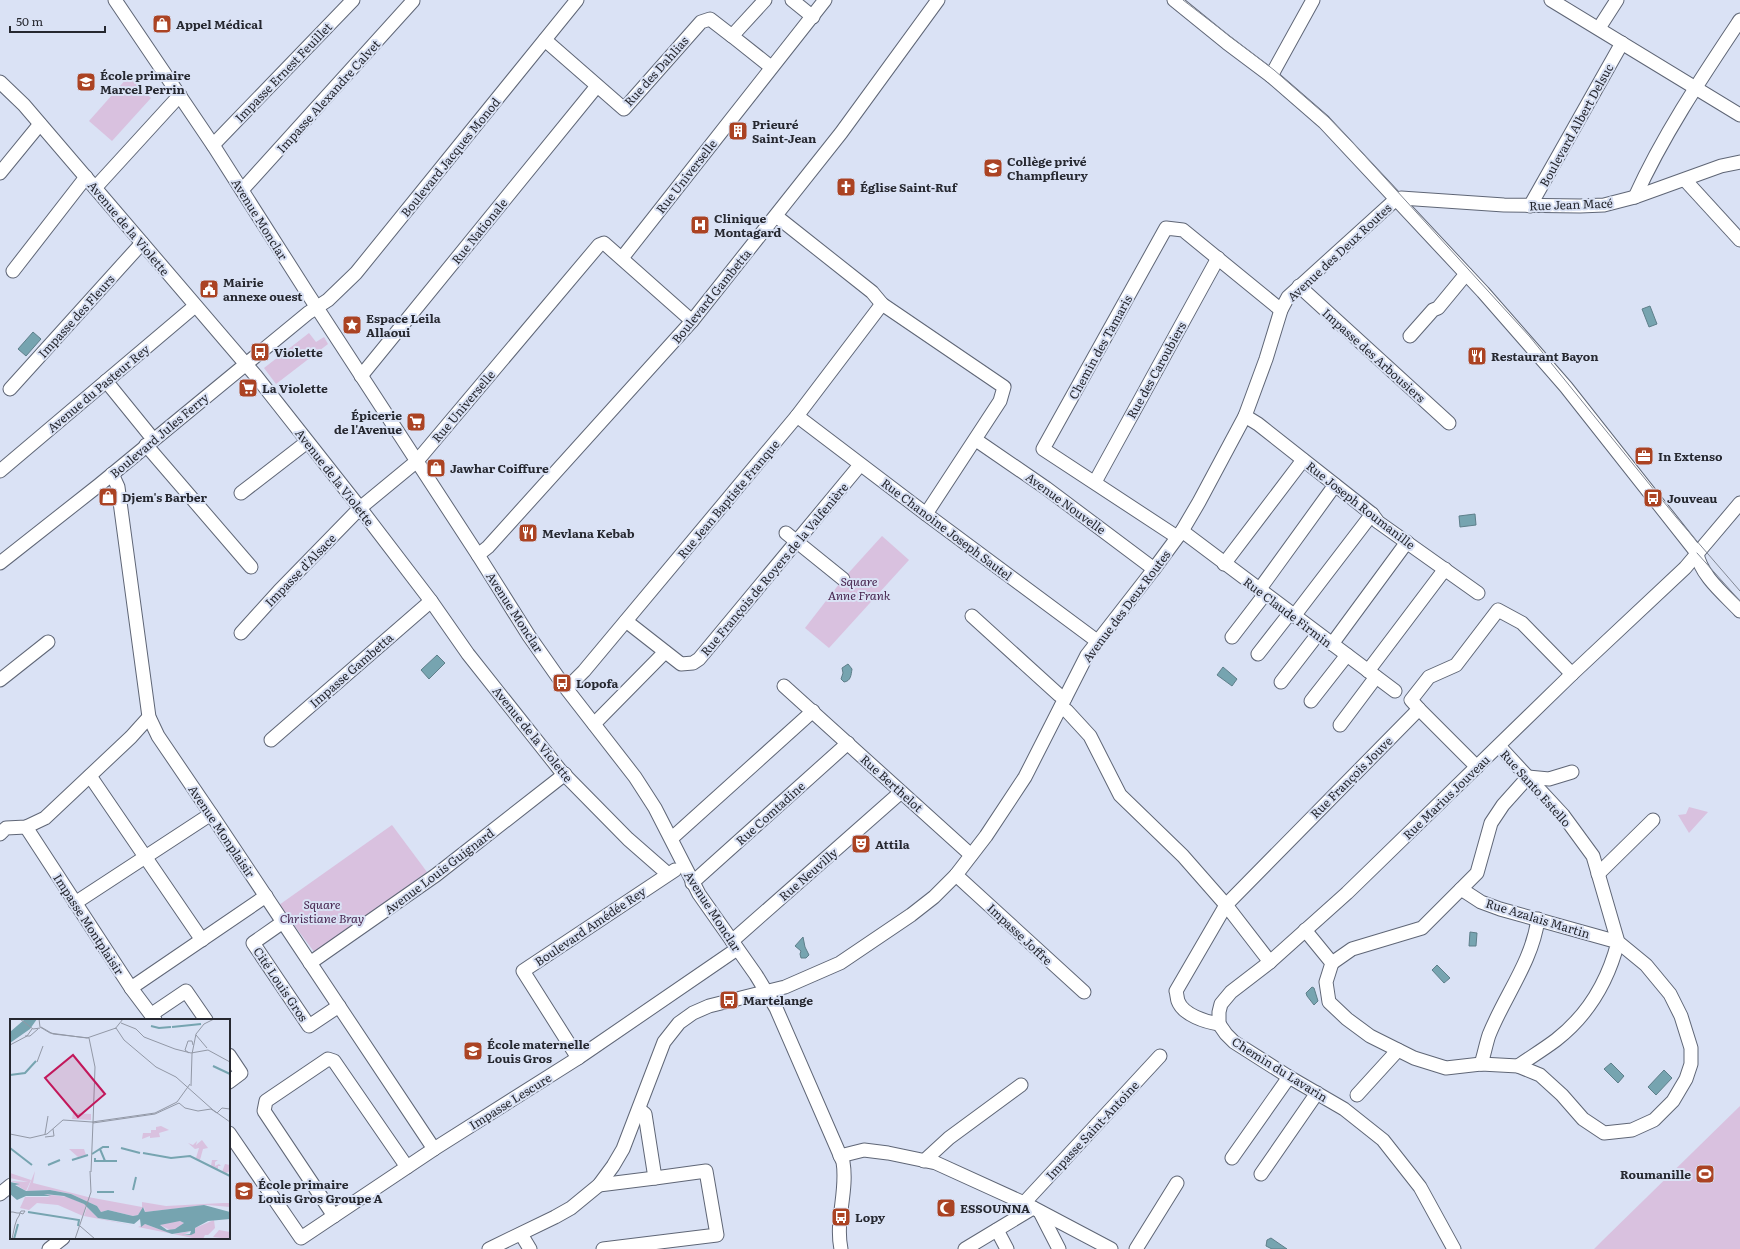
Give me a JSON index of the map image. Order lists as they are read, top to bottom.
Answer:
{
  "streets": {
    "street": [
      "Rue des Dahlias",
      "Impasse Ernest Feuillet",
      "Impasse Alexandre Calvet",
      "Boulevard Albert Delsuc",
      "Boulevard Jacques Monod",
      "Rue Universelle",
      "Rue Jean Macé",
      "Avenue Monclar",
      "Avenue de la Violette",
      "Rue Nationale",
      "Avenue des Deux Routes",
      "Boulevard Gambetta",
      "Impasse des Fleurs",
      "Chemin des Tamaris",
      "Impasse des Arbousiers",
      "Rue des Caroubiers",
      "Avenue du Pasteur Rey",
      "Boulevard Jules Ferry",
      "Rue Jean Baptiste Franque",
      "Avenue Nouvelle",
      "Rue Joseph Roumanille",
      "Rue Chanoine Joseph Sautel",
      "Rue François de Royers de la Valfenière",
      "Impasse d'Alsace",
      "Rue Claude Firmin",
      "Impasse Gambetta",
      "Rue François Jouve",
      "Rue Berthelot",
      "Rue Santo Estello",
      "Rue Marius Jouveau",
      "Rue Comtadine",
      "Avenue Monplaisir",
      "Avenue Louis Guignard",
      "Rue Neuvilly",
      "Rue Azalais Martin",
      "Impasse Montplaisir",
      "Boulevard Amédée Rey",
      "Impasse Joffre",
      "Cité Louis Gros",
      "Chemin du Lavarin",
      "Impasse Lescure",
      "Impasse Saint-Antoine"
    ]
  },
  "crossings": [
    ["Rue des Dahlias", "Boulevard Jacques Monod"],
    ["Rue des Dahlias", "Rue Universelle"],
    ["Rue des Dahlias", "Rue Nationale"],
    ["Impasse Ernest Feuillet", "Avenue Monclar"],
    ["Impasse Alexandre Calvet", "Avenue Monclar"],
    ["Boulevard Albert Delsuc", "Rue Jean Macé"],
    ["Boulevard Jacques Monod", "Avenue Monclar"],
    ["Boulevard Jacques Monod", "Boulevard Jules Ferry"],
    ["Rue Universelle", "Avenue Monclar"],
    ["Rue Universelle", "Boulevard Gambetta"],
    ["Rue Universelle", "Impasse d'Alsace"],
    ["Rue Jean Macé", "Avenue des Deux Routes"],
    ["Avenue Monclar", "Rue Nationale"],
    ["Avenue Monclar", "Avenue des Deux Routes"],
    ["Avenue Monclar", "Boulevard Gambetta"],
    ["Avenue Monclar", "Boulevard Jules Ferry"],
    ["Avenue Monclar", "Rue Jean Baptiste Franque"],
    ["Avenue Monclar", "Impasse d'Alsace"],
    ["Avenue Monclar", "Rue Comtadine"],
    ["Avenue Monclar", "Rue Neuvilly"],
    ["Avenue Monclar", "Boulevard Amédée Rey"],
    ["Avenue Monclar", "Impasse Lescure"],
    ["Avenue de la Violette", "Impasse des Fleurs"],
    ["Avenue de la Violette", "Avenue du Pasteur Rey"],
    ["Avenue de la Violette", "Boulevard Jules Ferry"],
    ["Avenue de la Violette", "Impasse d'Alsace"],
    ["Avenue de la Violette", "Impasse Gambetta"],
    ["Avenue de la Violette", "Avenue Louis Guignard"],
    ["Avenue de la Violette", "Boulevard Amédée Rey"],
    ["Avenue des Deux Routes", "Chemin des Tamaris"],
    ["Avenue des Deux Routes", "Impasse des Arbousiers"],
    ["Avenue des Deux Routes", "Avenue Nouvelle"],
    ["Avenue des Deux Routes", "Rue Joseph Roumanille"],
    ["Avenue des Deux Routes", "Rue Chanoine Joseph Sautel"],
    ["Avenue des Deux Routes", "Rue Claude Firmin"],
    ["Avenue des Deux Routes", "Rue Berthelot"],
    ["Avenue des Deux Routes", "Impasse Joffre"],
    ["Chemin des Tamaris", "Rue des Caroubiers"],
    ["Chemin des Tamaris", "Rue Claude Firmin"],
    ["Boulevard Jules Ferry", "Avenue Monplaisir"],
    ["Rue Jean Baptiste Franque", "Rue Chanoine Joseph Sautel"],
    ["Rue Jean Baptiste Franque", "Rue François de Royers de la Valfenière"],
    ["Rue Chanoine Joseph Sautel", "Rue François de Royers de la Valfenière"],
    ["Rue Berthelot", "Rue Comtadine"],
    ["Rue Berthelot", "Rue Neuvilly"],
    ["Rue Santo Estello", "Rue Marius Jouveau"],
    ["Rue Santo Estello", "Rue Azalais Martin"],
    ["Rue Marius Jouveau", "Chemin du Lavarin"],
    ["Avenue Monplaisir", "Avenue Louis Guignard"],
    ["Avenue Monplaisir", "Cité Louis Gros"],
    ["Avenue Monplaisir", "Impasse Lescure"],
    ["Rue Neuvilly", "Impasse Lescure"],
    ["Boulevard Amédée Rey", "Impasse Lescure"]
  ],
  "parks": ["Square Anne Frank", "Square Christiane Bray"],
  "places": {
    "shop": ["Appel Médical", "Jawhar Coiffure", "Djem's Barber"],
    "school or university": [
      "École primaire Marcel Perrin",
      "Collège privé Champfleury",
      "École maternelle Louis Gros",
      "École primaire Louis Gros Groupe A"
    ],
    "building": ["Prieuré Saint-Jean"],
    "church": ["Église Saint-Ruf"],
    "hospital": ["Clinique Montagard"],
    "public building": ["Mairie annexe ouest"],
    "place": ["Espace Leila Allaoui"],
    "bus stop": [
      "Violette",
      "Jouveau",
      "Lopofa",
      "Martelange",
      "Lopy"
    ],
    "restaurant": ["Restaurant Bayon", "Mevlana Kebab"],
    "supermarket": ["La Violette", "Épicerie de l'Avenue"],
    "office": ["In Extenso"],
    "theatre": ["Attila"],
    "sports": ["Roumanille"],
    "mosque": ["ESSOUNNA"]
  },
  "scale_bar": "50 m"
}
